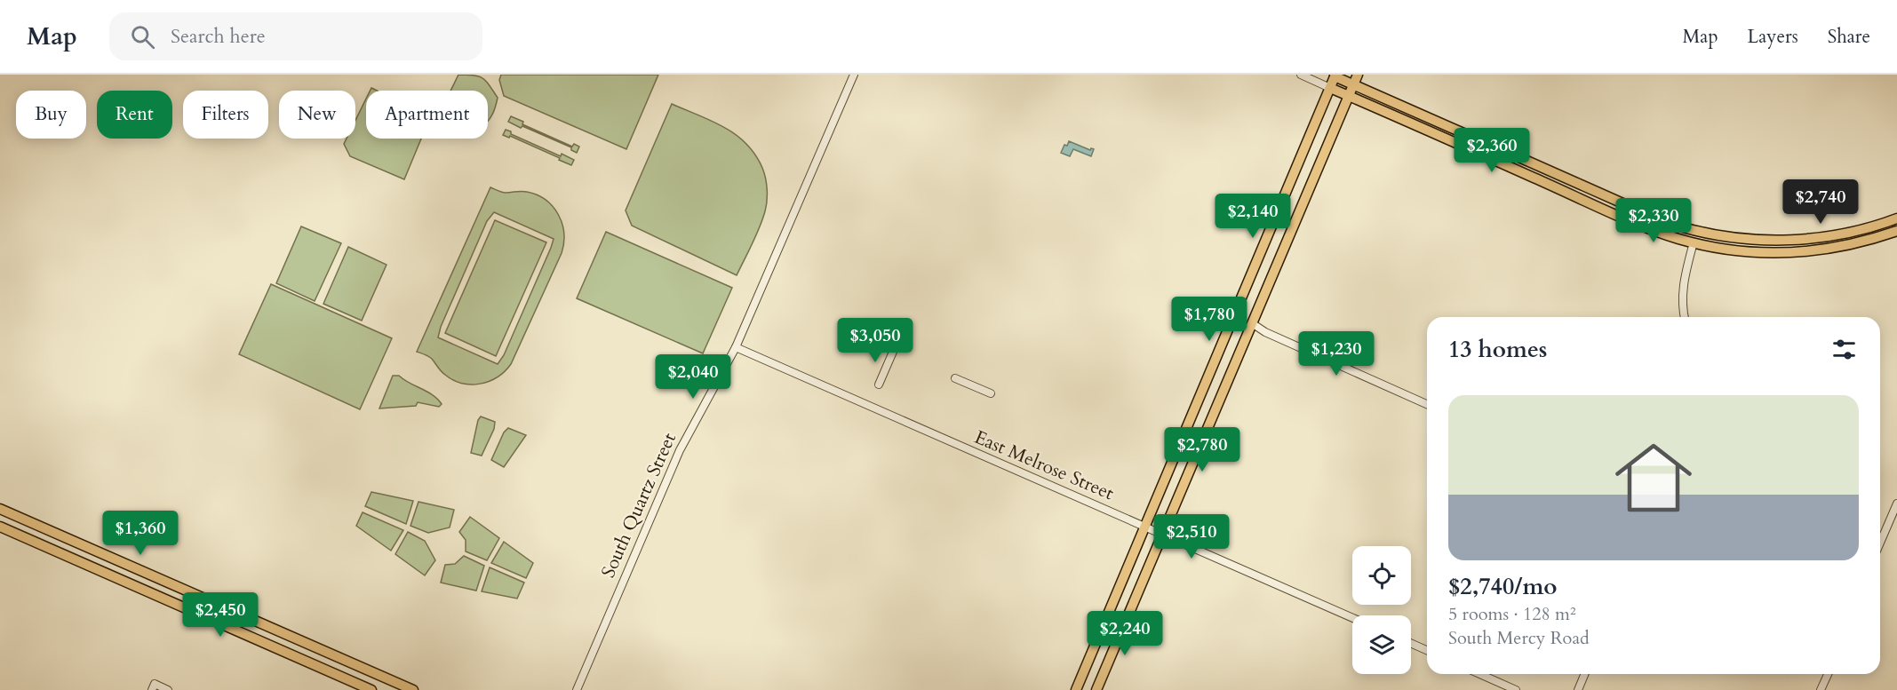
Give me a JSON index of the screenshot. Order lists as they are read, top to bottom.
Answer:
{
  "streets": {
    "street": ["East Melrose Street", "South Quartz Street"]
  },
  "crossings": [
    ["East Melrose Street", "South Quartz Street"]
  ],
  "page": {
    "header": "Map",
    "search": "Search here",
    "nav": ["Map", "Layers", "Share"],
    "chip": [
      "Buy",
      "Rent",
      "Filters",
      "New",
      "Apartment"
    ],
    "price": [
      "$2,360",
      "$2,740",
      "$2,140",
      "$2,330",
      "$1,780",
      "$3,050",
      "$1,230",
      "$2,040",
      "$2,780",
      "$1,360",
      "$2,510",
      "$2,450",
      "$2,240"
    ],
    "heading": "13 homes",
    "list": [
      {
        "name": "$2,740/mo",
        "note": "5 rooms · 128 m² · South Mercy Road"
      }
    ]
  }
}
